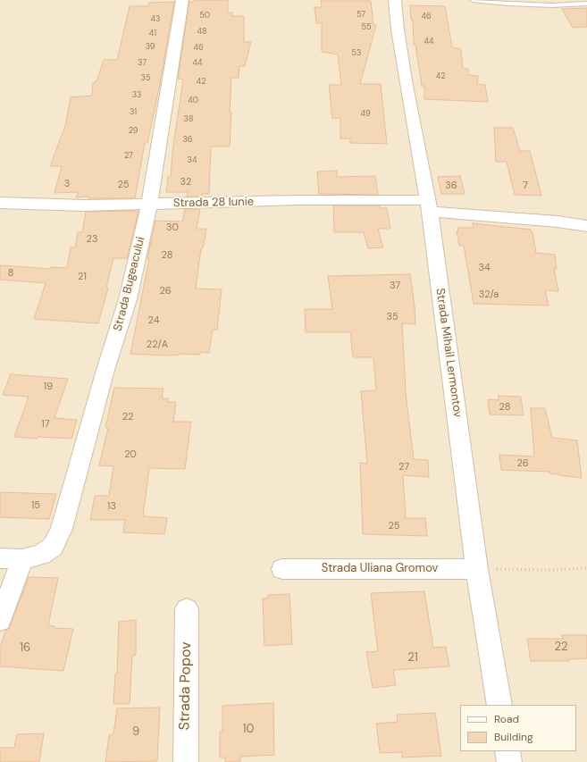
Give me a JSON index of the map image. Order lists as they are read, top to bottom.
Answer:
{
  "streets": {
    "street": [
      "Strada 28 Iunie",
      "Strada Bugeacului",
      "Strada Mihail Lermontov",
      "Strada Uliana Gromov",
      "Strada Popov"
    ]
  },
  "crossings": [
    ["Strada 28 Iunie", "Strada Bugeacului"],
    ["Strada 28 Iunie", "Strada Mihail Lermontov"],
    ["Strada Mihail Lermontov", "Strada Uliana Gromov"]
  ],
  "house_numbers": [
    "57",
    "50",
    "46",
    "43",
    "55",
    "48",
    "41",
    "44",
    "39",
    "46",
    "53",
    "37",
    "44",
    "42",
    "35",
    "42",
    "33",
    "40",
    "31",
    "49",
    "38",
    "29",
    "36",
    "27",
    "34",
    "32",
    "3",
    "25",
    "36",
    "7",
    "30",
    "23",
    "28",
    "34",
    "8",
    "21",
    "37",
    "26",
    "32/a",
    "35",
    "24",
    "22/A",
    "19",
    "28",
    "22",
    "17",
    "20",
    "26",
    "27",
    "15",
    "13",
    "25",
    "22",
    "16",
    "21",
    "10",
    "9"
  ],
  "legend": ["Road", "Building"]
}
